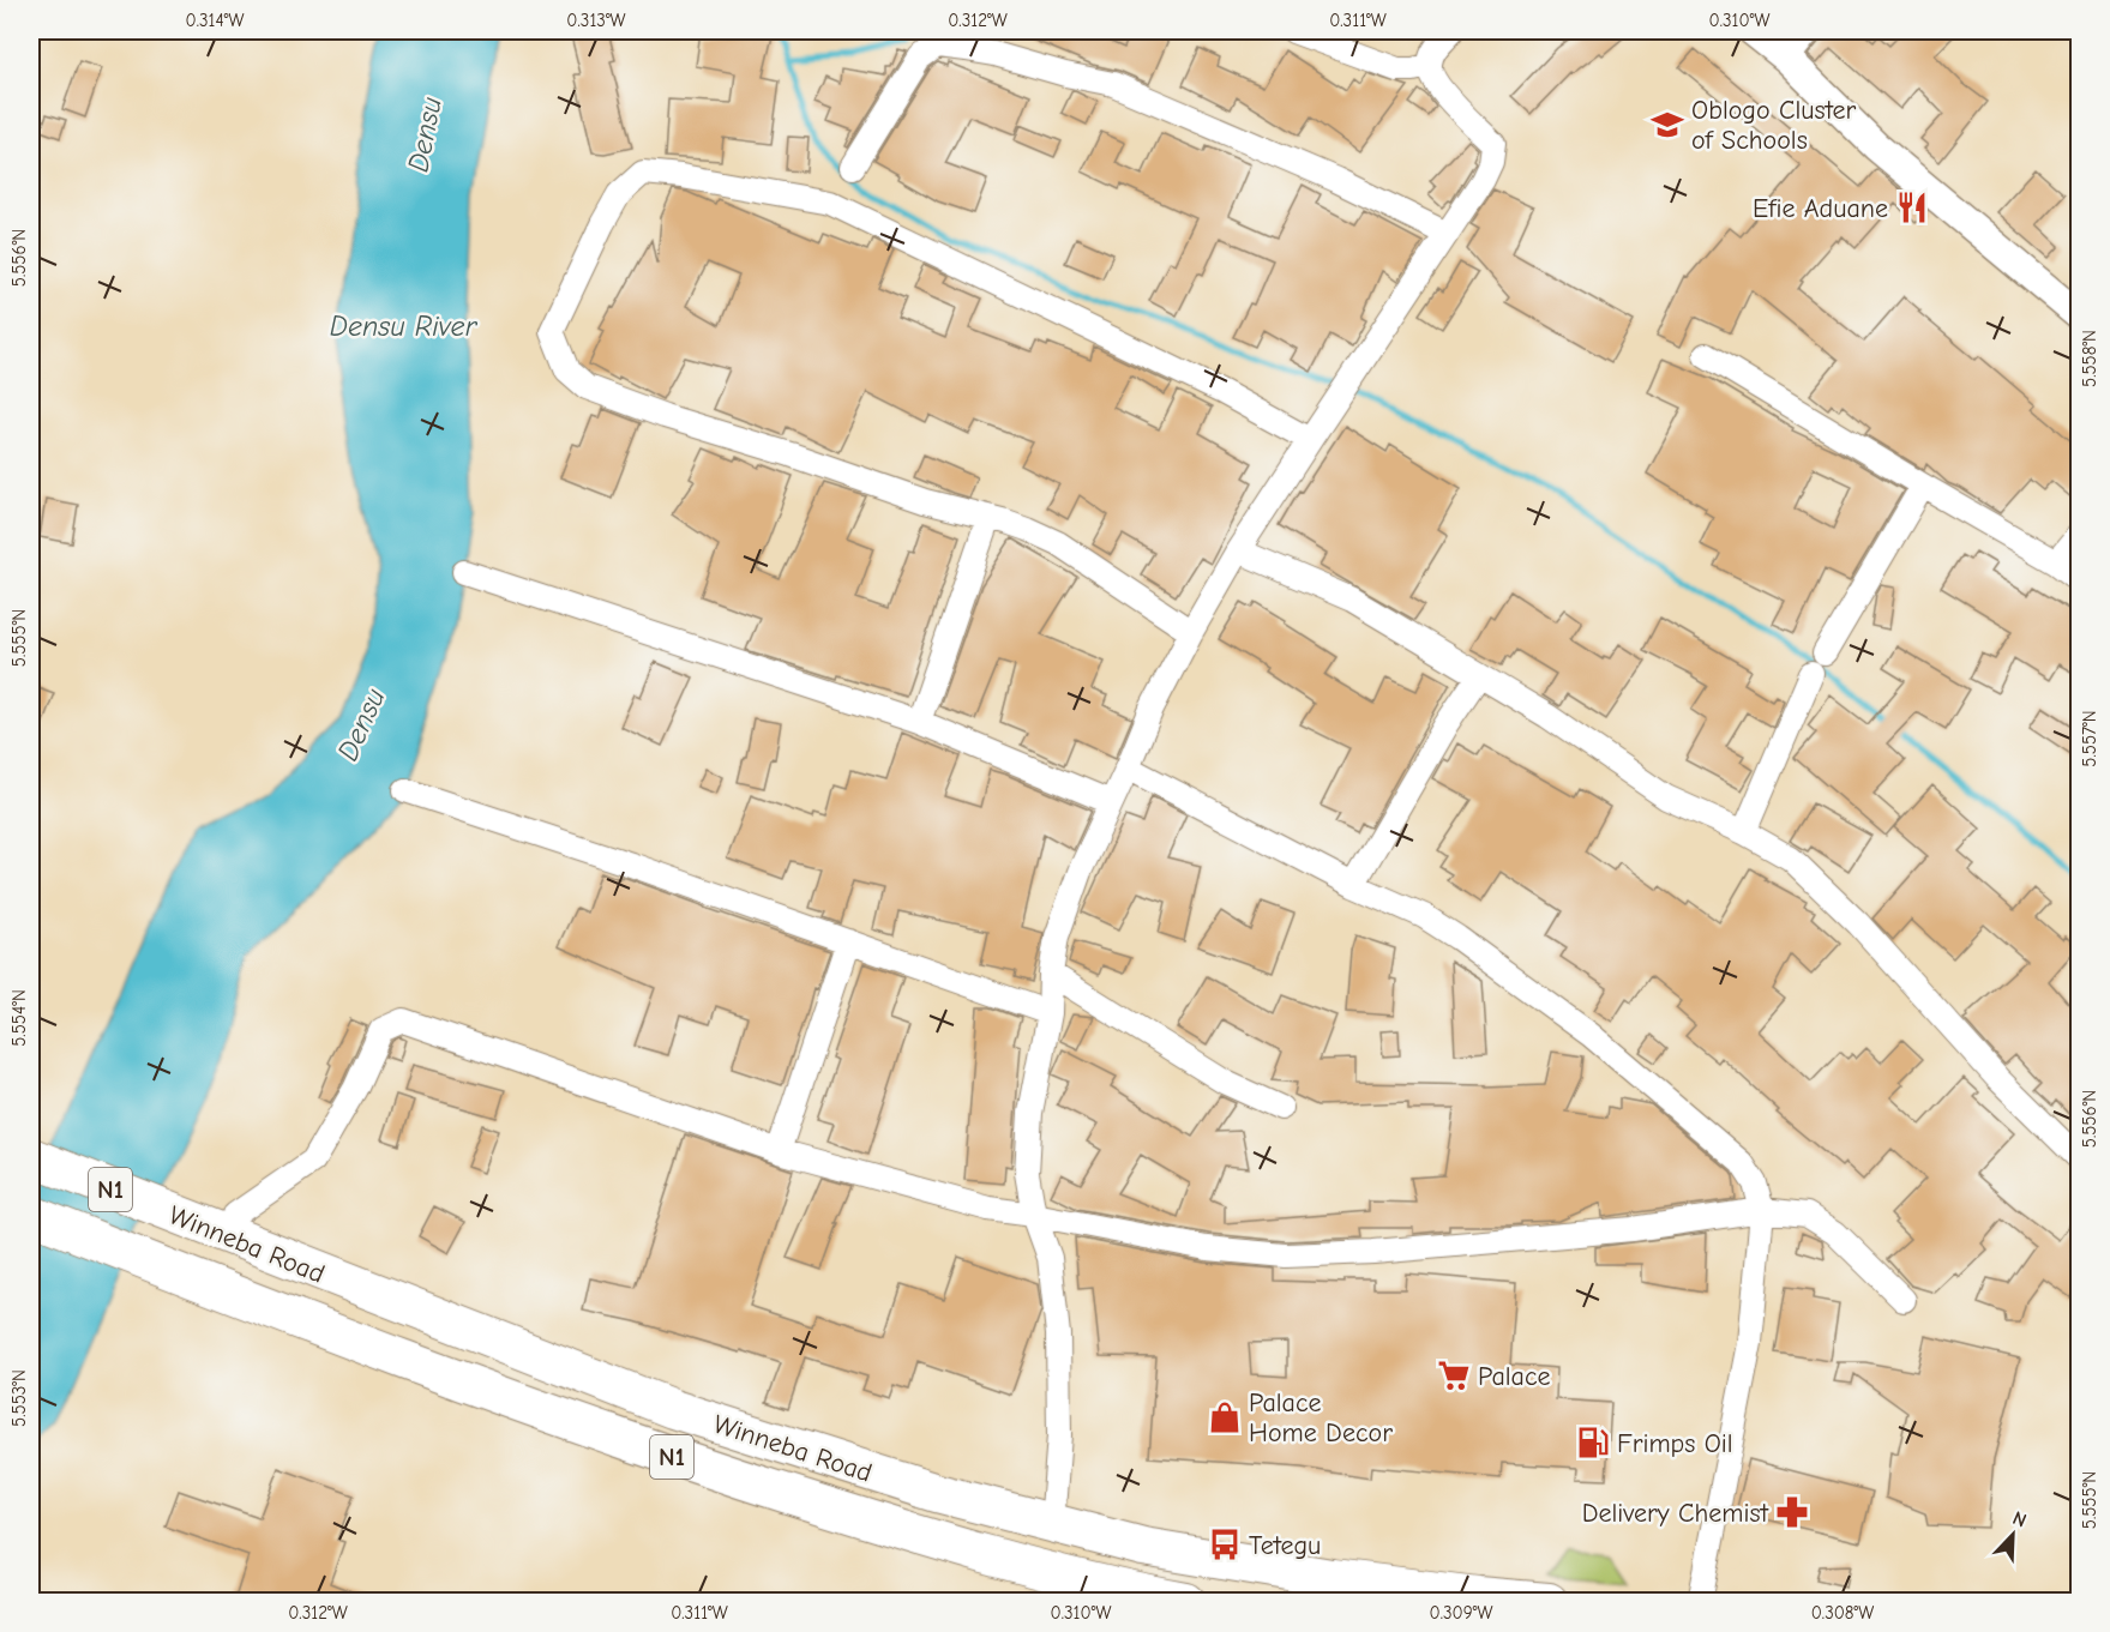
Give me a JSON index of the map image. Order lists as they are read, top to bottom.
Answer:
{
  "streets": {
    "highway": ["N1", "Winneba Road"]
  },
  "water": ["Densu", "Densu River"],
  "places": {
    "school or university": ["Oblogo Cluster of Schools"],
    "restaurant": ["Efie Aduane"],
    "supermarket": ["Palace"],
    "shop": ["Palace Home Decor"],
    "fuel station": ["Frimps Oil"],
    "pharmacy": ["Delivery Chemist"],
    "bus stop": ["Tetegu"]
  },
  "north": "top right",
  "coordinates": [
    "0.314°W",
    "0.313°W",
    "0.312°W",
    "0.311°W",
    "0.310°W",
    "5.556°N",
    "5.558°N",
    "5.555°N",
    "5.557°N",
    "5.554°N",
    "5.553°N",
    "0.309°W",
    "0.308°W"
  ]
}
